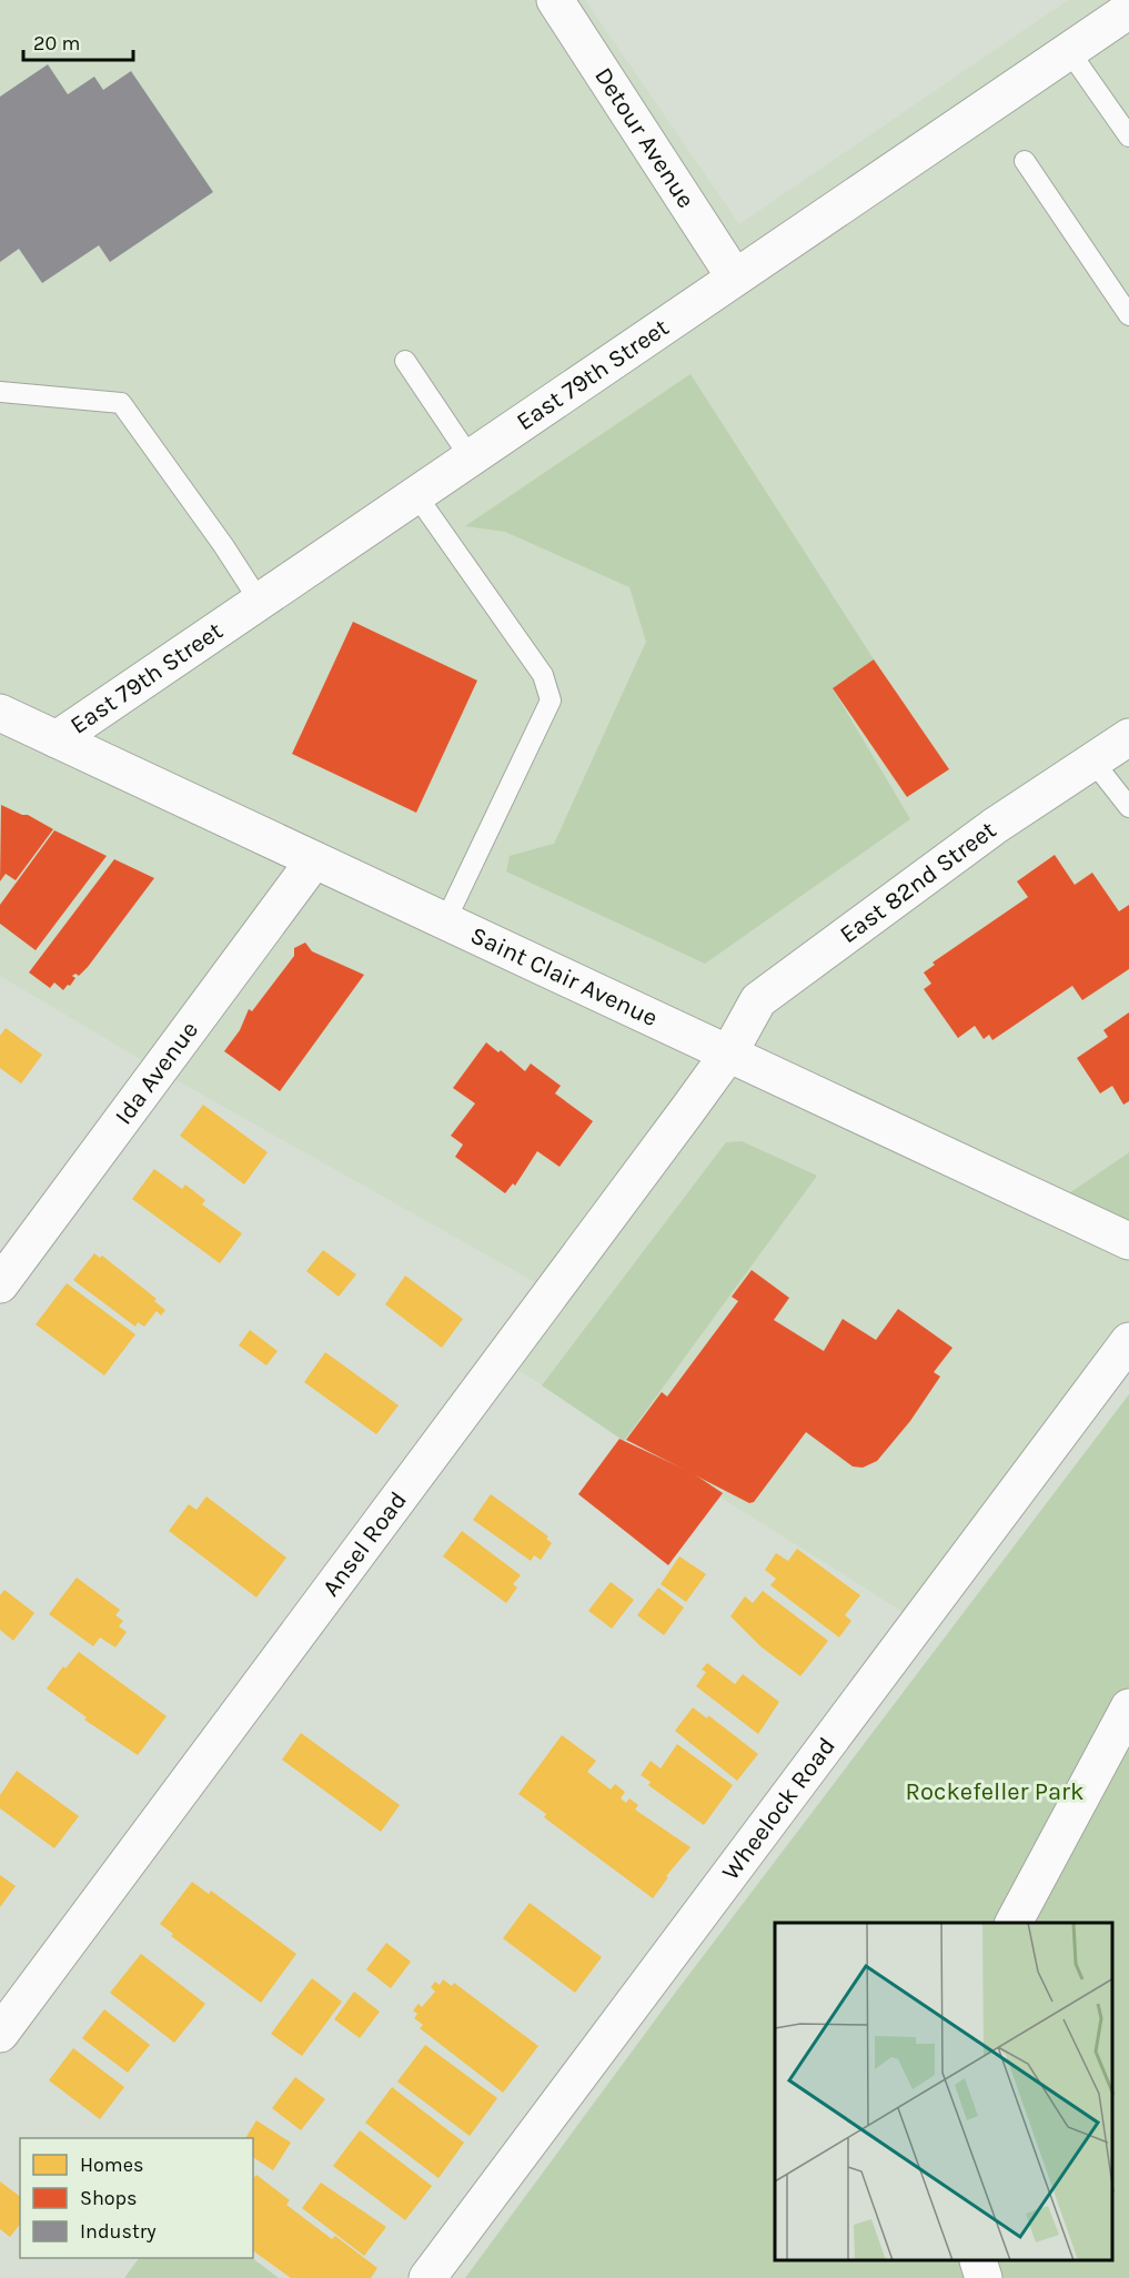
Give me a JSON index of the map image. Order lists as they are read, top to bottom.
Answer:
{
  "streets": {
    "street": [
      "Detour Avenue",
      "East 79th Street",
      "East 82nd Street",
      "Saint Clair Avenue",
      "Ida Avenue",
      "Ansel Road",
      "Wheelock Road"
    ]
  },
  "crossings": [
    ["Detour Avenue", "East 79th Street"],
    ["East 79th Street", "Saint Clair Avenue"],
    ["East 82nd Street", "Saint Clair Avenue"],
    ["East 82nd Street", "Ansel Road"],
    ["Saint Clair Avenue", "Ida Avenue"],
    ["Saint Clair Avenue", "Ansel Road"]
  ],
  "parks": ["Rockefeller Park"],
  "legend": ["Homes", "Shops", "Industry"],
  "scale_bar": "20 m"
}
